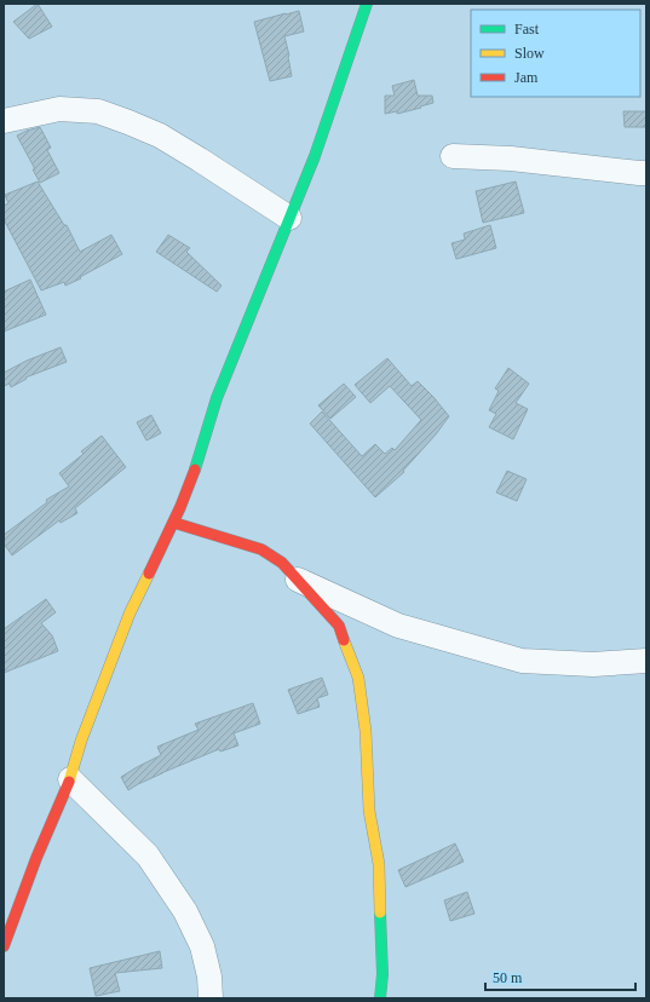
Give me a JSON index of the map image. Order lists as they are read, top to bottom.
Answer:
{
  "legend": ["Fast", "Slow", "Jam"],
  "scale_bar": "50 m"
}
